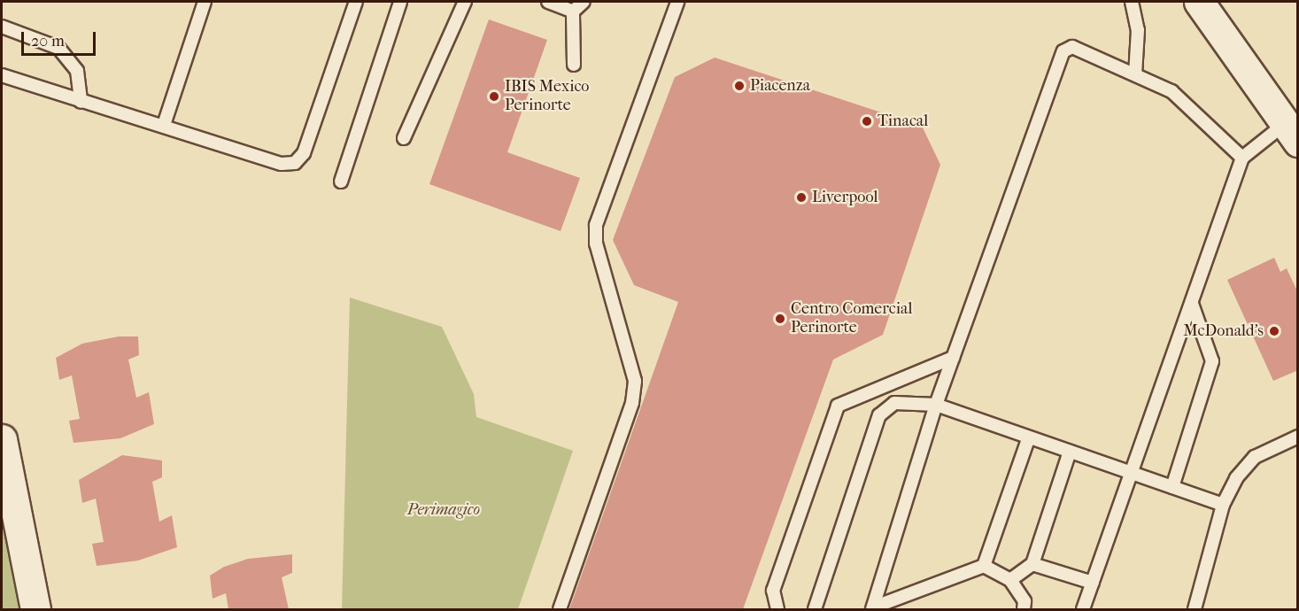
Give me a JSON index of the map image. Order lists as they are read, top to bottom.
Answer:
{
  "parks": ["Perimagico"],
  "places": [
    "Piacenza",
    "IBIS Mexico Perinorte",
    "Tinacal",
    "Liverpool",
    "Centro Comercial Perinorte",
    "McDonald's"
  ],
  "scale_bar": "20 m"
}
